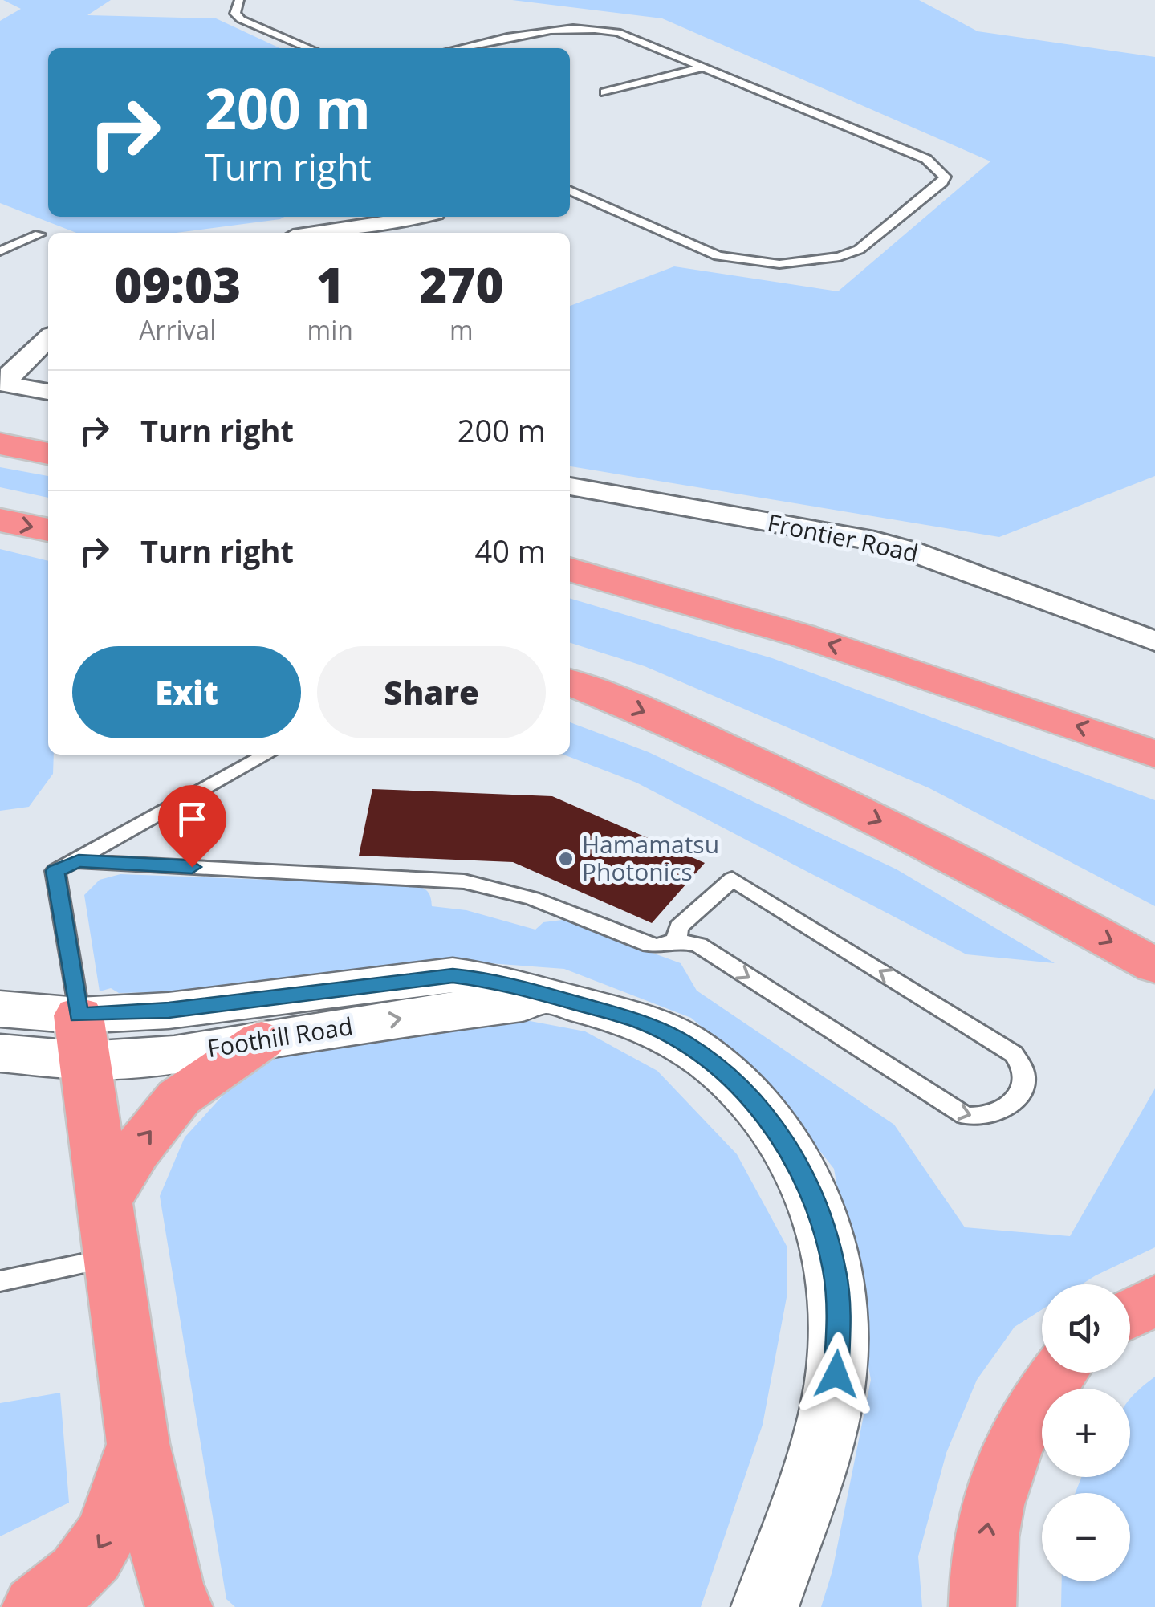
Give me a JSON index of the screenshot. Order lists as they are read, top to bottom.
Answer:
{
  "streets": {
    "street": ["Frontier Road", "Foothill Road"]
  },
  "places": ["Hamamatsu Photonics"],
  "page": {
    "turn": ["200 m", "Turn right"],
    "eta": [
      "09:03",
      "Arrival",
      "1",
      "min",
      "270",
      "m"
    ],
    "list": [
      {
        "name": "Turn right",
        "value": "200 m"
      },
      {
        "name": "Turn right",
        "value": "40 m"
      }
    ],
    "buttons": ["Exit", "Share"],
    "map_buttons": ["+", "−"]
  }
}
